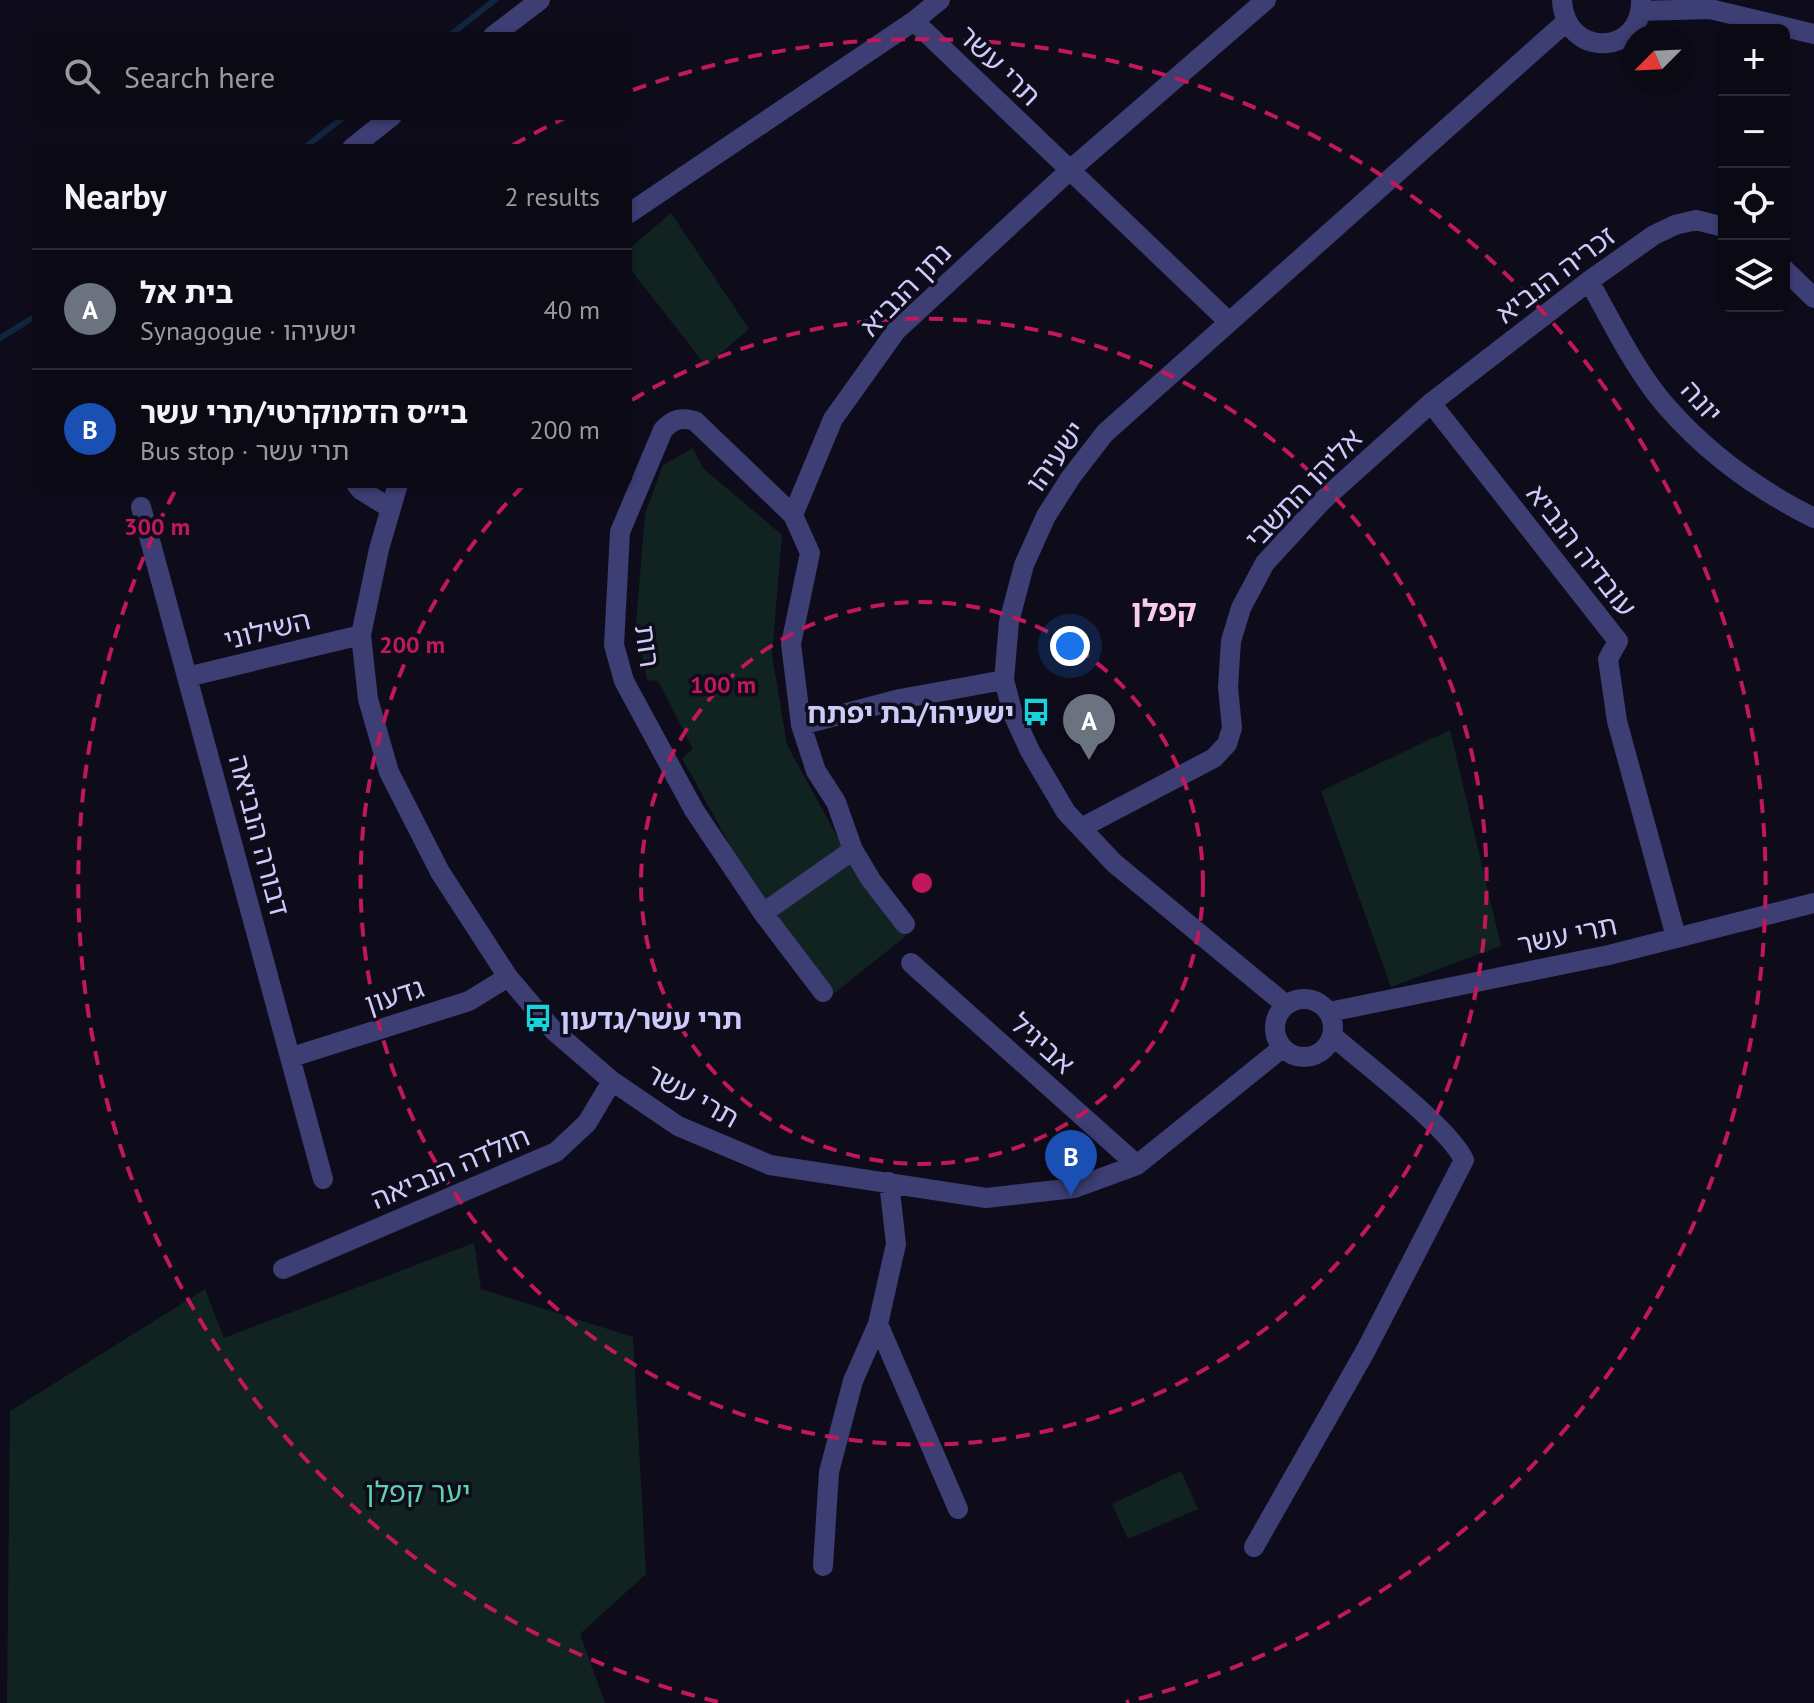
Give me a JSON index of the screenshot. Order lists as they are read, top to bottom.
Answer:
{
  "streets": {
    "street": [
      "תרי עשר",
      "זכריה הנביא",
      "נתן הנביא",
      "יונה",
      "ישעיהו",
      "אליהו התשבי",
      "עובדיה הנביא",
      "השילוני",
      "רות",
      "דבורה הנביאה",
      "גדעון",
      "אביגיל",
      "חולדה הנביאה"
    ]
  },
  "crossings": [
    ["תרי עשר", "נתן הנביא"],
    ["תרי עשר", "ישעיהו"],
    ["תרי עשר", "עובדיה הנביא"],
    ["תרי עשר", "השילוני"],
    ["תרי עשר", "גדעון"],
    ["תרי עשר", "אביגיל"],
    ["תרי עשר", "חולדה הנביאה"],
    ["זכריה הנביא", "יונה"],
    ["זכריה הנביא", "אליהו התשבי"],
    ["זכריה הנביא", "עובדיה הנביא"],
    ["נתן הנביא", "רות"],
    ["ישעיהו", "אליהו התשבי"],
    ["אליהו התשבי", "עובדיה הנביא"],
    ["השילוני", "דבורה הנביאה"],
    ["דבורה הנביאה", "גדעון"]
  ],
  "districts": ["קפלן"],
  "parks": ["יער קפלן"],
  "places": {
    "bus stop": ["ישעיהו/בת יפתח", "תרי עשר/גדעון"]
  },
  "north": "bottom left",
  "page": {
    "map_buttons": ["+", "−"],
    "search": "Search here",
    "heading": ["Nearby", "2 results"],
    "list": [
      {
        "mark": "A",
        "name": "בית אל",
        "note": "Synagogue · ישעיהו",
        "value": "40 m"
      },
      {
        "mark": "B",
        "name": "בי״ס הדמוקרטי/תרי עשר",
        "note": "Bus stop · תרי עשר",
        "value": "200 m"
      }
    ],
    "pins": ["A", "B"]
  },
  "rings": ["300 m", "200 m", "100 m"]
}
